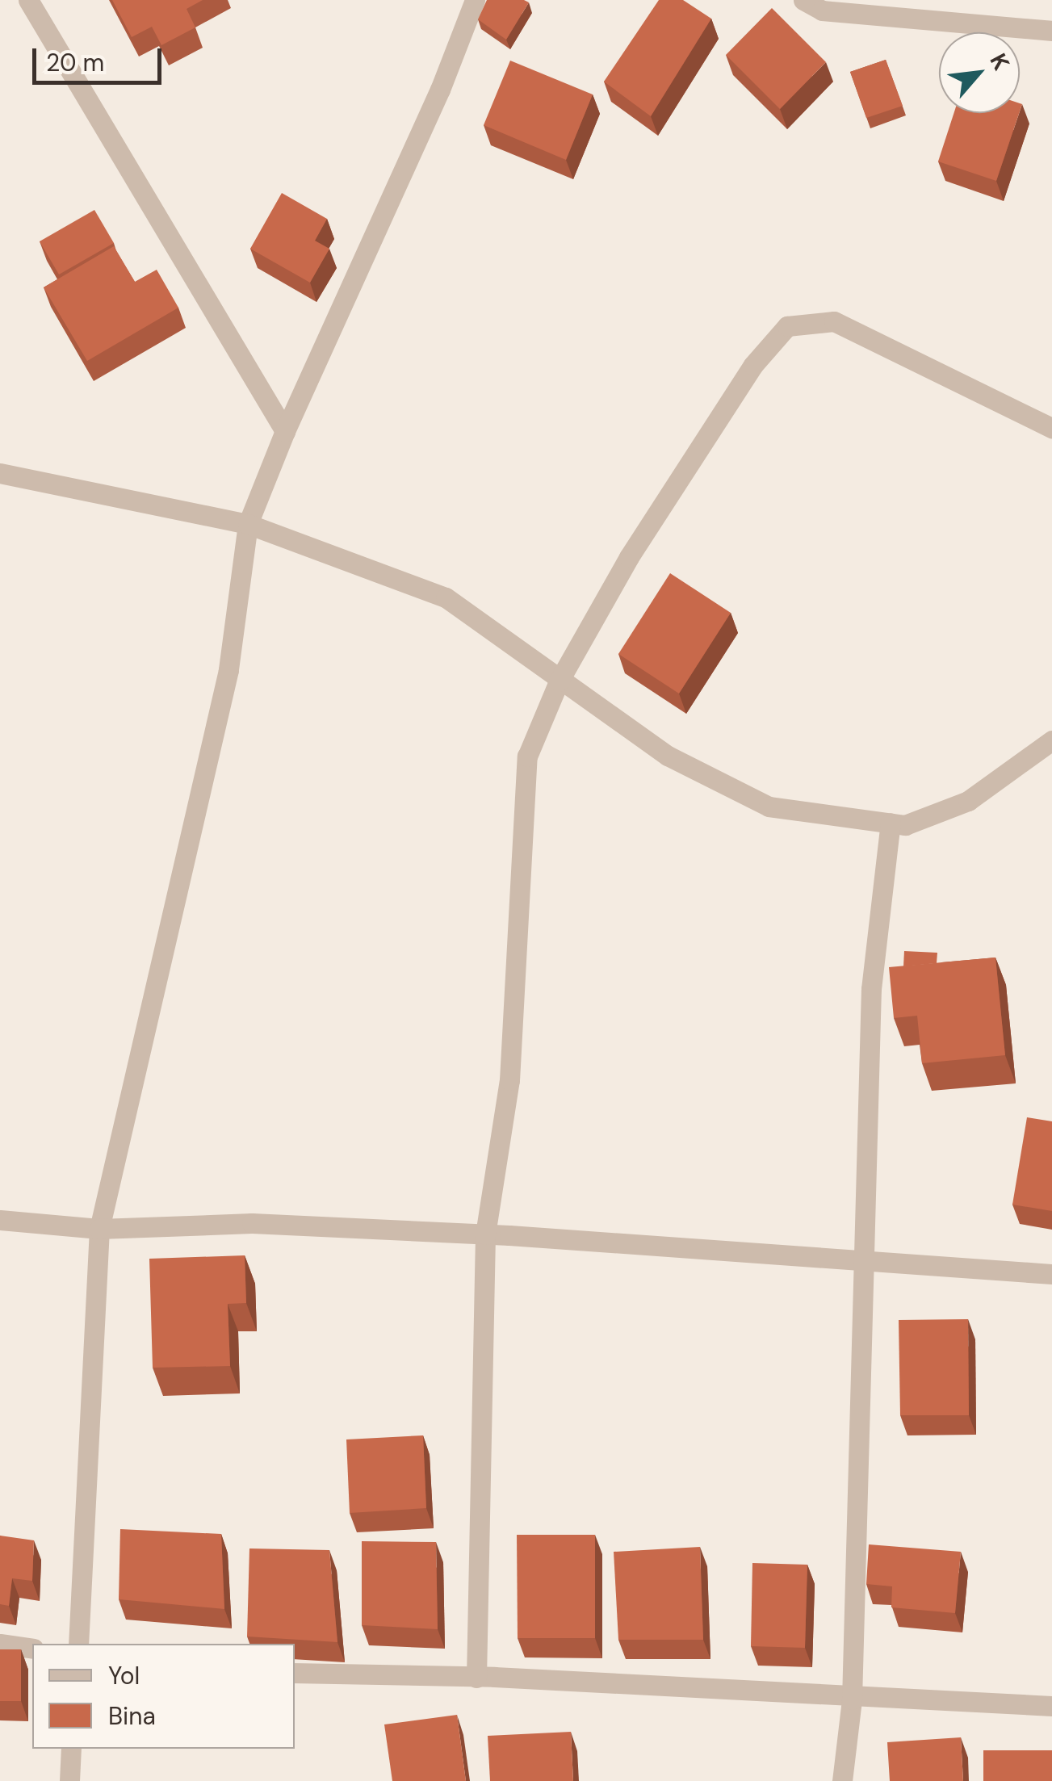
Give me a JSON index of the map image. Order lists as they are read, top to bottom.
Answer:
{
  "legend": ["Yol", "Bina"],
  "scale_bar": "20 m",
  "north": "top right"
}
